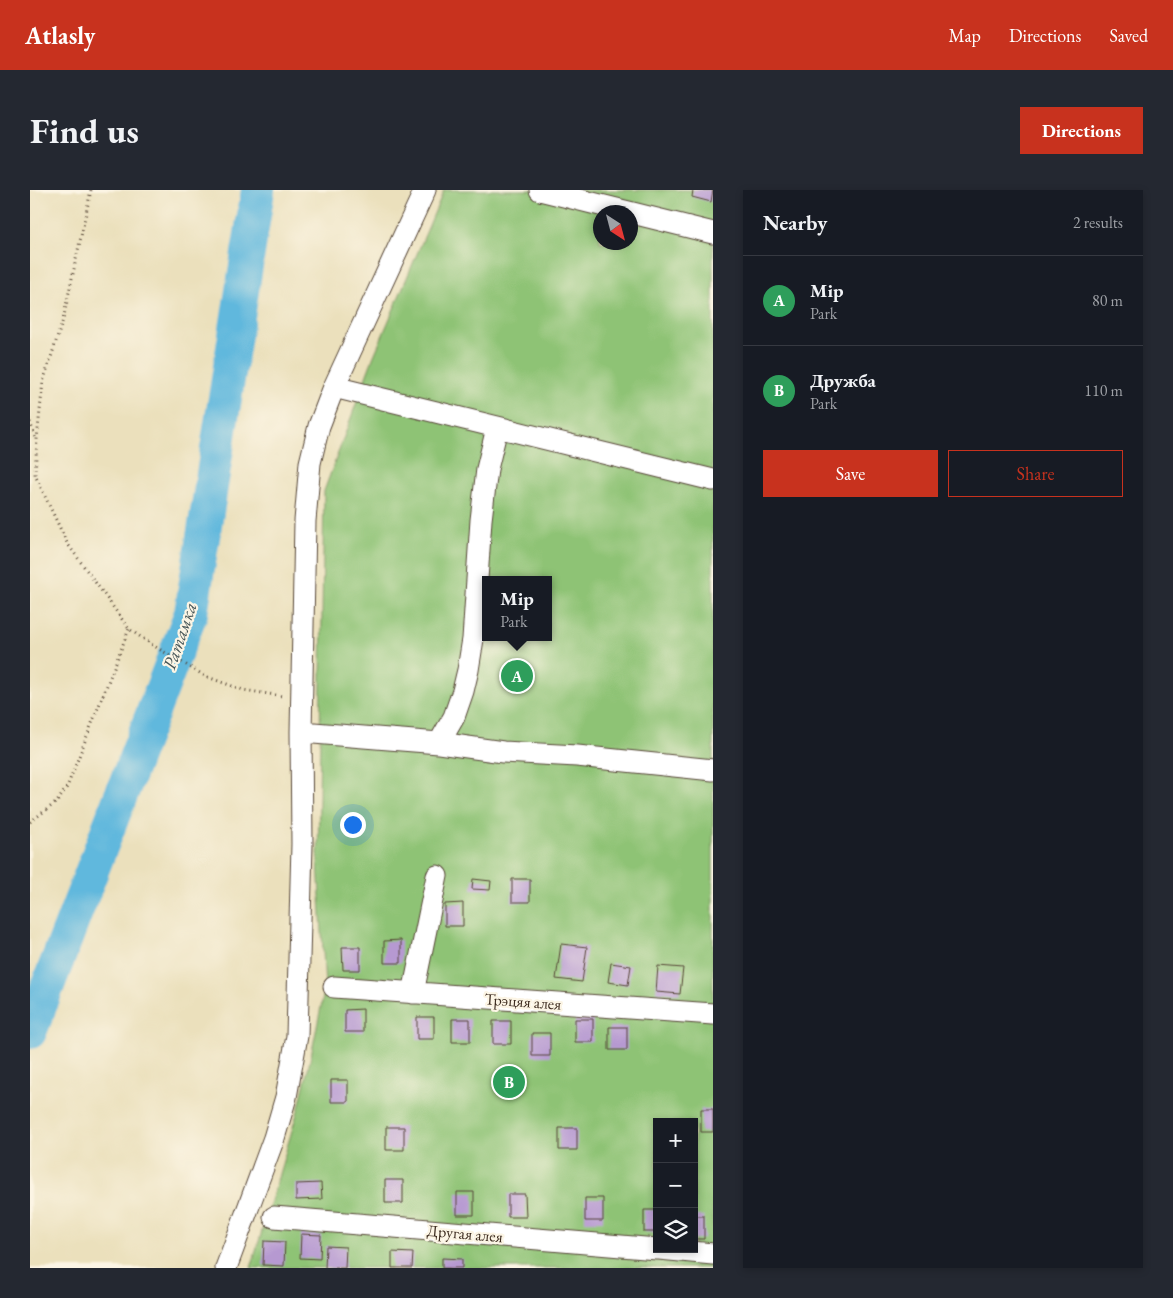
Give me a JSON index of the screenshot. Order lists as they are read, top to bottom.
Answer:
{
  "streets": {
    "street": ["Трэцяя алея", "Другая алея"]
  },
  "water": ["Ратамка"],
  "north": "bottom right",
  "page": {
    "header": "Atlasly",
    "nav": ["Map", "Directions", "Saved"],
    "buttons": [
      "Directions",
      ["Save", "Share"]
    ],
    "title": "Find us",
    "heading": ["Nearby", "2 results"],
    "list": [
      {
        "mark": "A",
        "name": "Мір",
        "note": "Park",
        "value": "80 m"
      },
      {
        "mark": "B",
        "name": "Дружба",
        "note": "Park",
        "value": "110 m"
      }
    ],
    "popup": ["Мір", "Park"],
    "pins": ["A", "B"],
    "map_buttons": ["+", "−"]
  }
}
